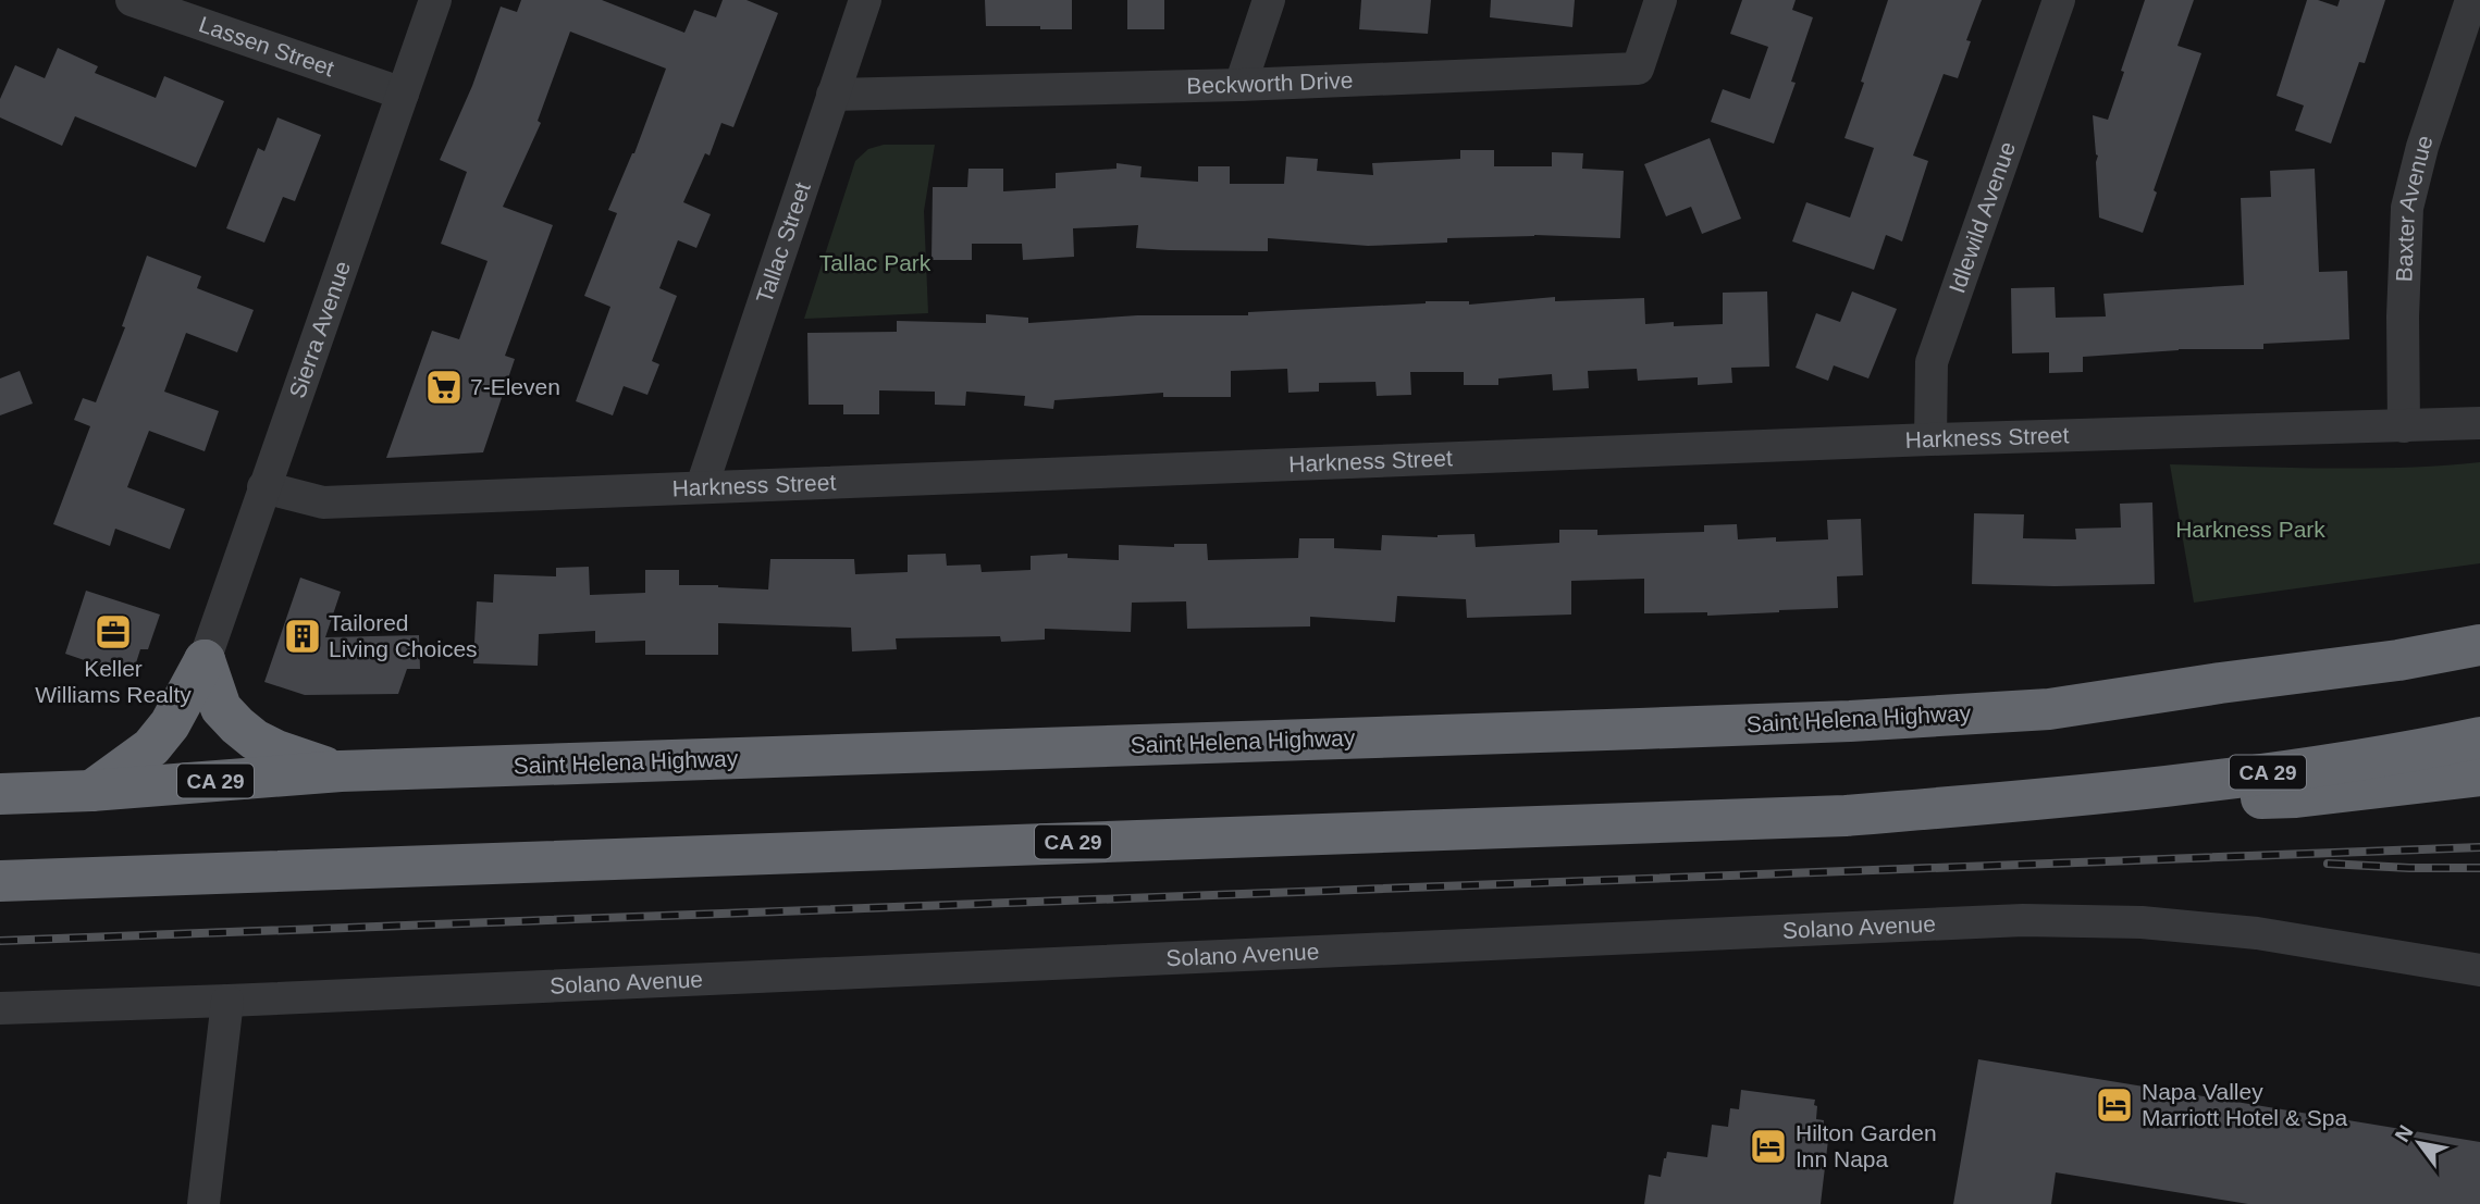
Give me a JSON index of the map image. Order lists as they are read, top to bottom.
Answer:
{
  "streets": {
    "highway": ["Saint Helena Highway", "CA 29"],
    "street": [
      "Lassen Street",
      "Beckworth Drive",
      "Baxter Avenue",
      "Idlewild Avenue",
      "Tallac Street",
      "Sierra Avenue",
      "Harkness Street",
      "Solano Avenue"
    ]
  },
  "crossings": [
    ["Lassen Street", "Sierra Avenue"],
    ["Beckworth Drive", "Tallac Street"],
    ["Baxter Avenue", "Harkness Street"],
    ["Idlewild Avenue", "Harkness Street"],
    ["Tallac Street", "Harkness Street"],
    ["Sierra Avenue", "Harkness Street"]
  ],
  "parks": ["Tallac Park", "Harkness Park"],
  "places": {
    "supermarket": ["7-Eleven"],
    "office": ["Keller Williams Realty"],
    "building": ["Tailored Living Choices"],
    "hotel": ["Napa Valley Marriott Hotel & Spa", "Hilton Garden Inn Napa"]
  },
  "north": "top left"
}
